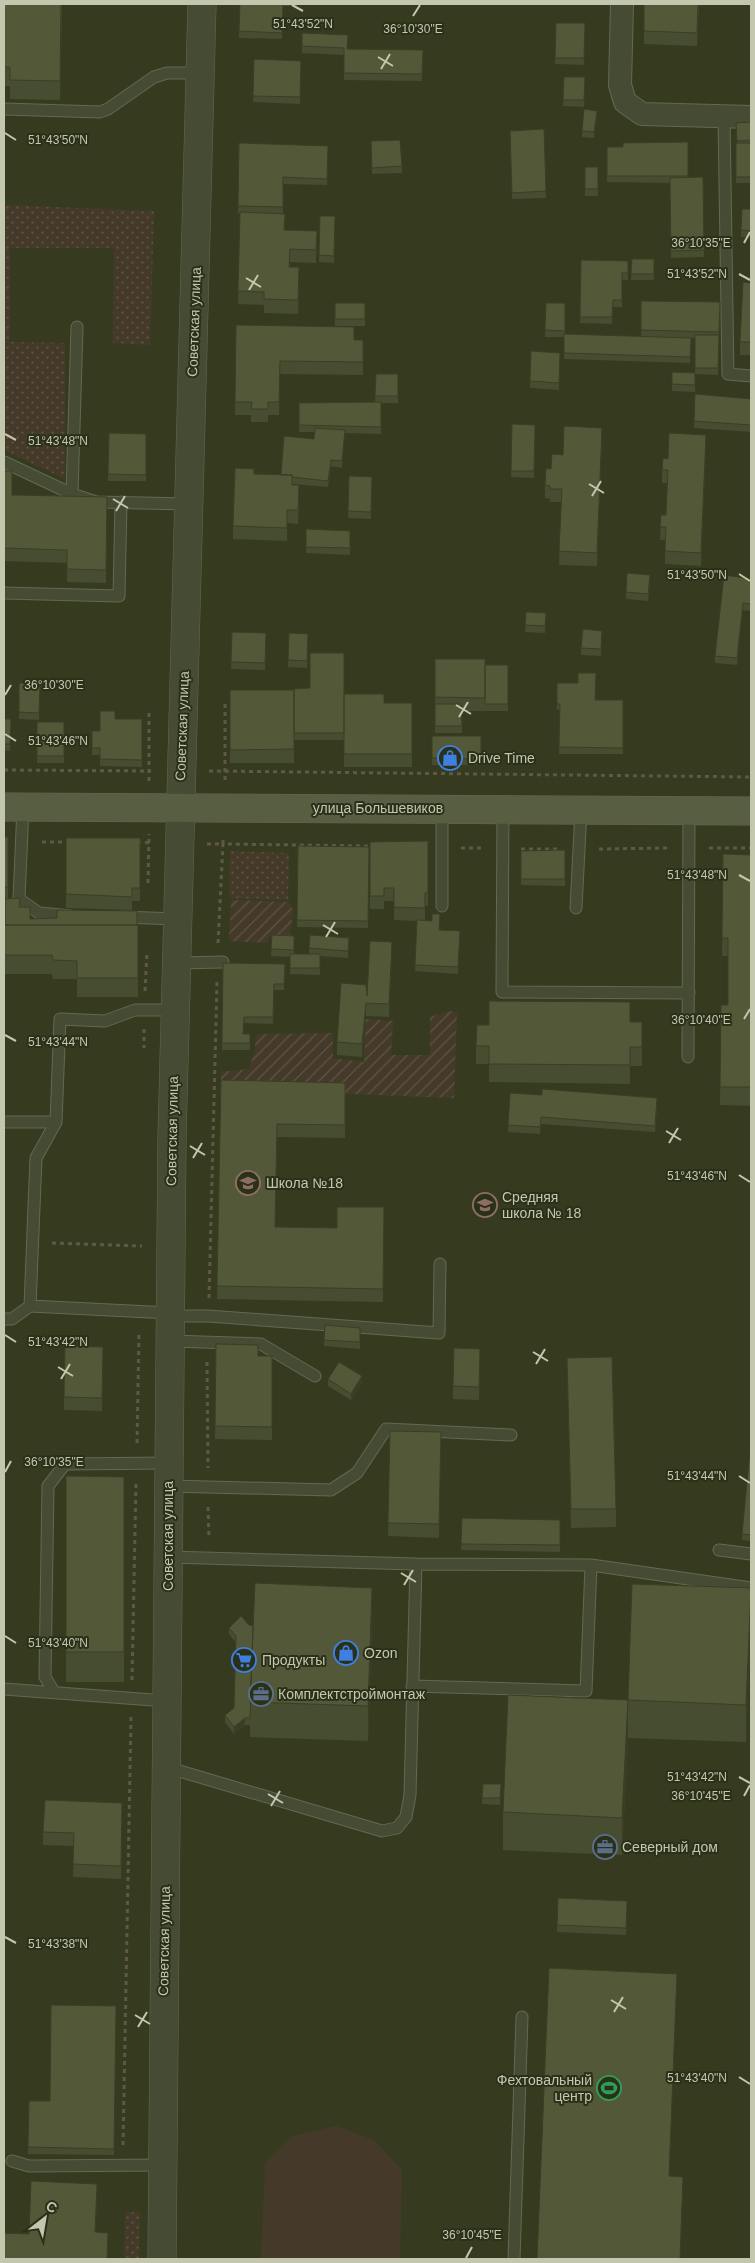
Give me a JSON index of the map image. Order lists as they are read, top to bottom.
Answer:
{
  "streets": {
    "main road": ["улица Большевиков"],
    "street": ["Советская улица"]
  },
  "crossings": [
    ["Советская улица", "улица Большевиков"]
  ],
  "places": {
    "shop": ["Drive Time", "Ozon"],
    "school or university": ["Школа №18", "Средняя школа № 18"],
    "supermarket": ["Продукты"],
    "office": ["Комплектстроймонтаж", "Северный дом"],
    "sports": ["Фехтовальный центр"]
  },
  "north": "top right",
  "coordinates": [
    "51°43'52\"N",
    "36°10'30\"E",
    "51°43'50\"N",
    "36°10'35\"E",
    "51°43'48\"N",
    "51°43'46\"N",
    "36°10'40\"E",
    "51°43'44\"N",
    "51°43'42\"N",
    "51°43'40\"N",
    "36°10'45\"E",
    "51°43'38\"N"
  ]
}
